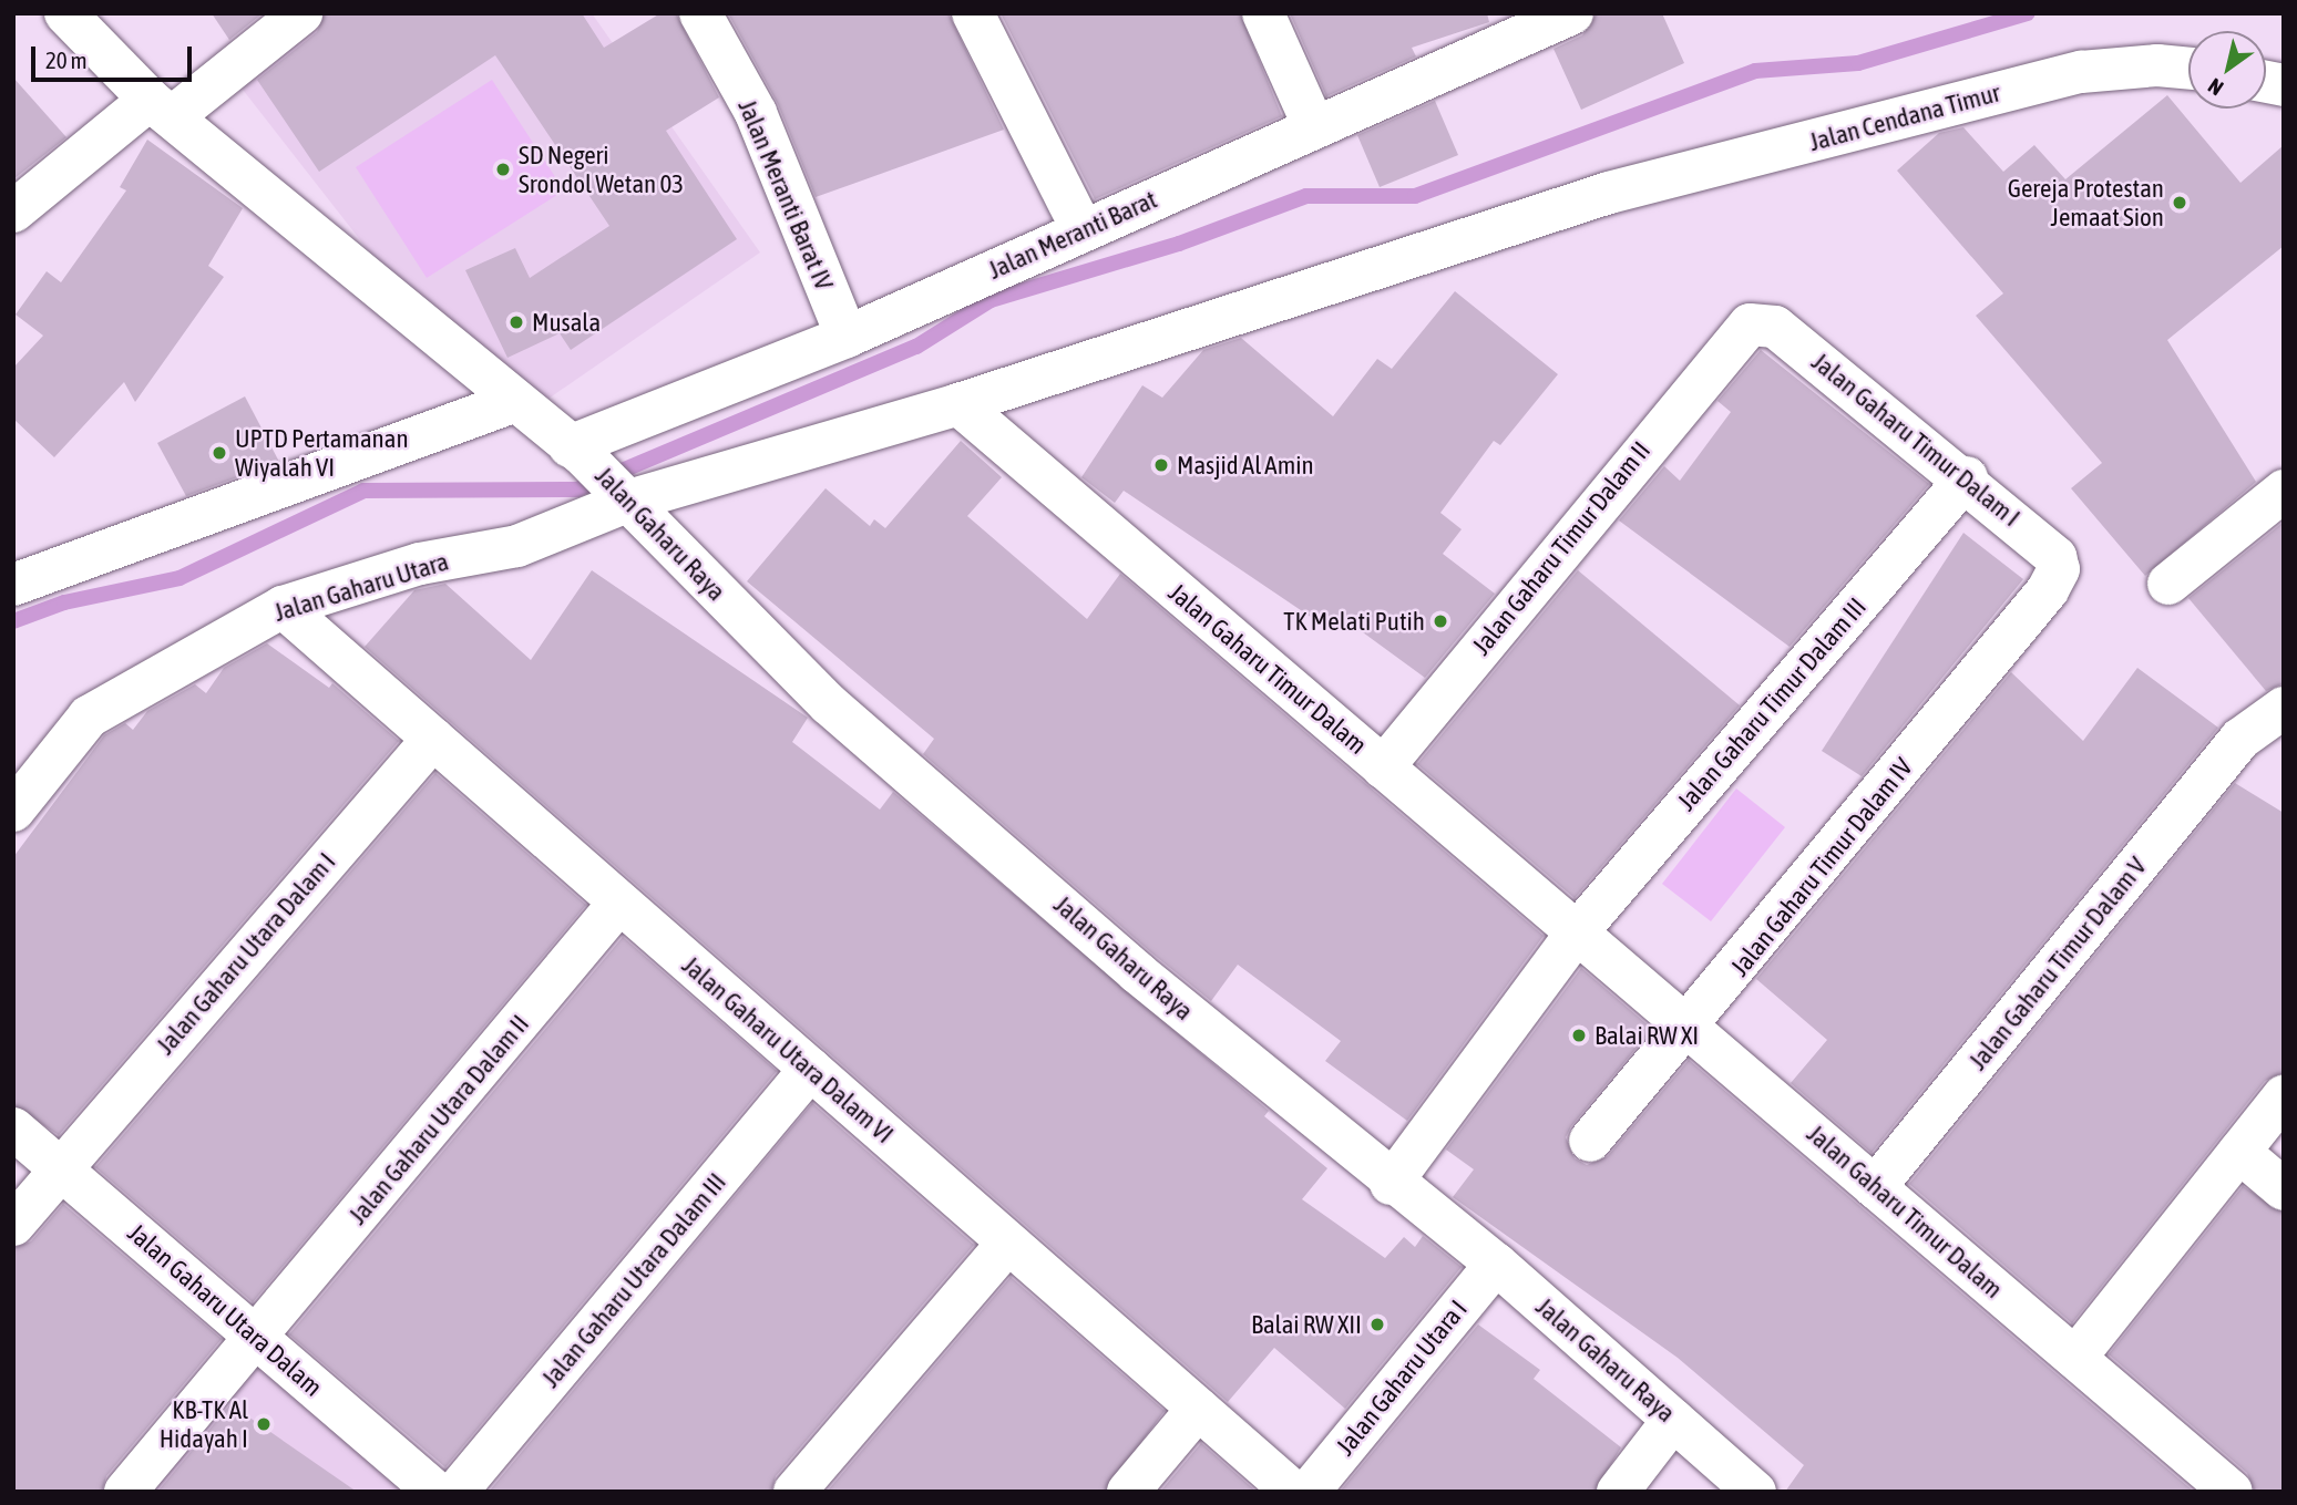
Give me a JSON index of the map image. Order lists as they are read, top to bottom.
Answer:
{
  "streets": {
    "street": [
      "Jalan Cendana Timur",
      "Jalan Meranti Barat IV",
      "Jalan Meranti Barat",
      "Jalan Gaharu Timur Dalam I",
      "Jalan Gaharu Raya",
      "Jalan Gaharu Timur Dalam II",
      "Jalan Gaharu Utara",
      "Jalan Gaharu Timur Dalam",
      "Jalan Gaharu Timur Dalam III",
      "Jalan Gaharu Timur Dalam IV",
      "Jalan Gaharu Utara Dalam I",
      "Jalan Gaharu Timur Dalam V",
      "Jalan Gaharu Utara Dalam VI",
      "Jalan Gaharu Utara Dalam II",
      "Jalan Gaharu Utara Dalam III",
      "Jalan Gaharu Utara Dalam",
      "Jalan Gaharu Utara I"
    ]
  },
  "crossings": [
    ["Jalan Cendana Timur", "Jalan Gaharu Timur Dalam"],
    ["Jalan Meranti Barat IV", "Jalan Meranti Barat"],
    ["Jalan Meranti Barat", "Jalan Gaharu Raya"],
    ["Jalan Gaharu Timur Dalam I", "Jalan Gaharu Timur Dalam II"],
    ["Jalan Gaharu Timur Dalam I", "Jalan Gaharu Timur Dalam III"],
    ["Jalan Gaharu Timur Dalam I", "Jalan Gaharu Timur Dalam IV"],
    ["Jalan Gaharu Raya", "Jalan Gaharu Utara"],
    ["Jalan Gaharu Raya", "Jalan Gaharu Utara I"],
    ["Jalan Gaharu Timur Dalam II", "Jalan Gaharu Timur Dalam"],
    ["Jalan Gaharu Utara", "Jalan Gaharu Utara Dalam VI"],
    ["Jalan Gaharu Timur Dalam", "Jalan Gaharu Timur Dalam III"],
    ["Jalan Gaharu Timur Dalam", "Jalan Gaharu Timur Dalam IV"],
    ["Jalan Gaharu Timur Dalam", "Jalan Gaharu Timur Dalam V"],
    ["Jalan Gaharu Utara Dalam I", "Jalan Gaharu Utara Dalam VI"],
    ["Jalan Gaharu Utara Dalam I", "Jalan Gaharu Utara Dalam"],
    ["Jalan Gaharu Utara Dalam VI", "Jalan Gaharu Utara Dalam II"],
    ["Jalan Gaharu Utara Dalam VI", "Jalan Gaharu Utara Dalam III"],
    ["Jalan Gaharu Utara Dalam II", "Jalan Gaharu Utara Dalam"]
  ],
  "places": [
    "SD Negeri Srondol Wetan 03",
    "Gereja Protestan Jemaat Sion",
    "Musala",
    "UPTD Pertamanan Wiyalah VI",
    "Masjid Al Amin",
    "TK Melati Putih",
    "Balai RW XI",
    "Balai RW XII",
    "KB-TK Al Hidayah I"
  ],
  "scale_bar": "20 m",
  "north": "bottom left"
}
